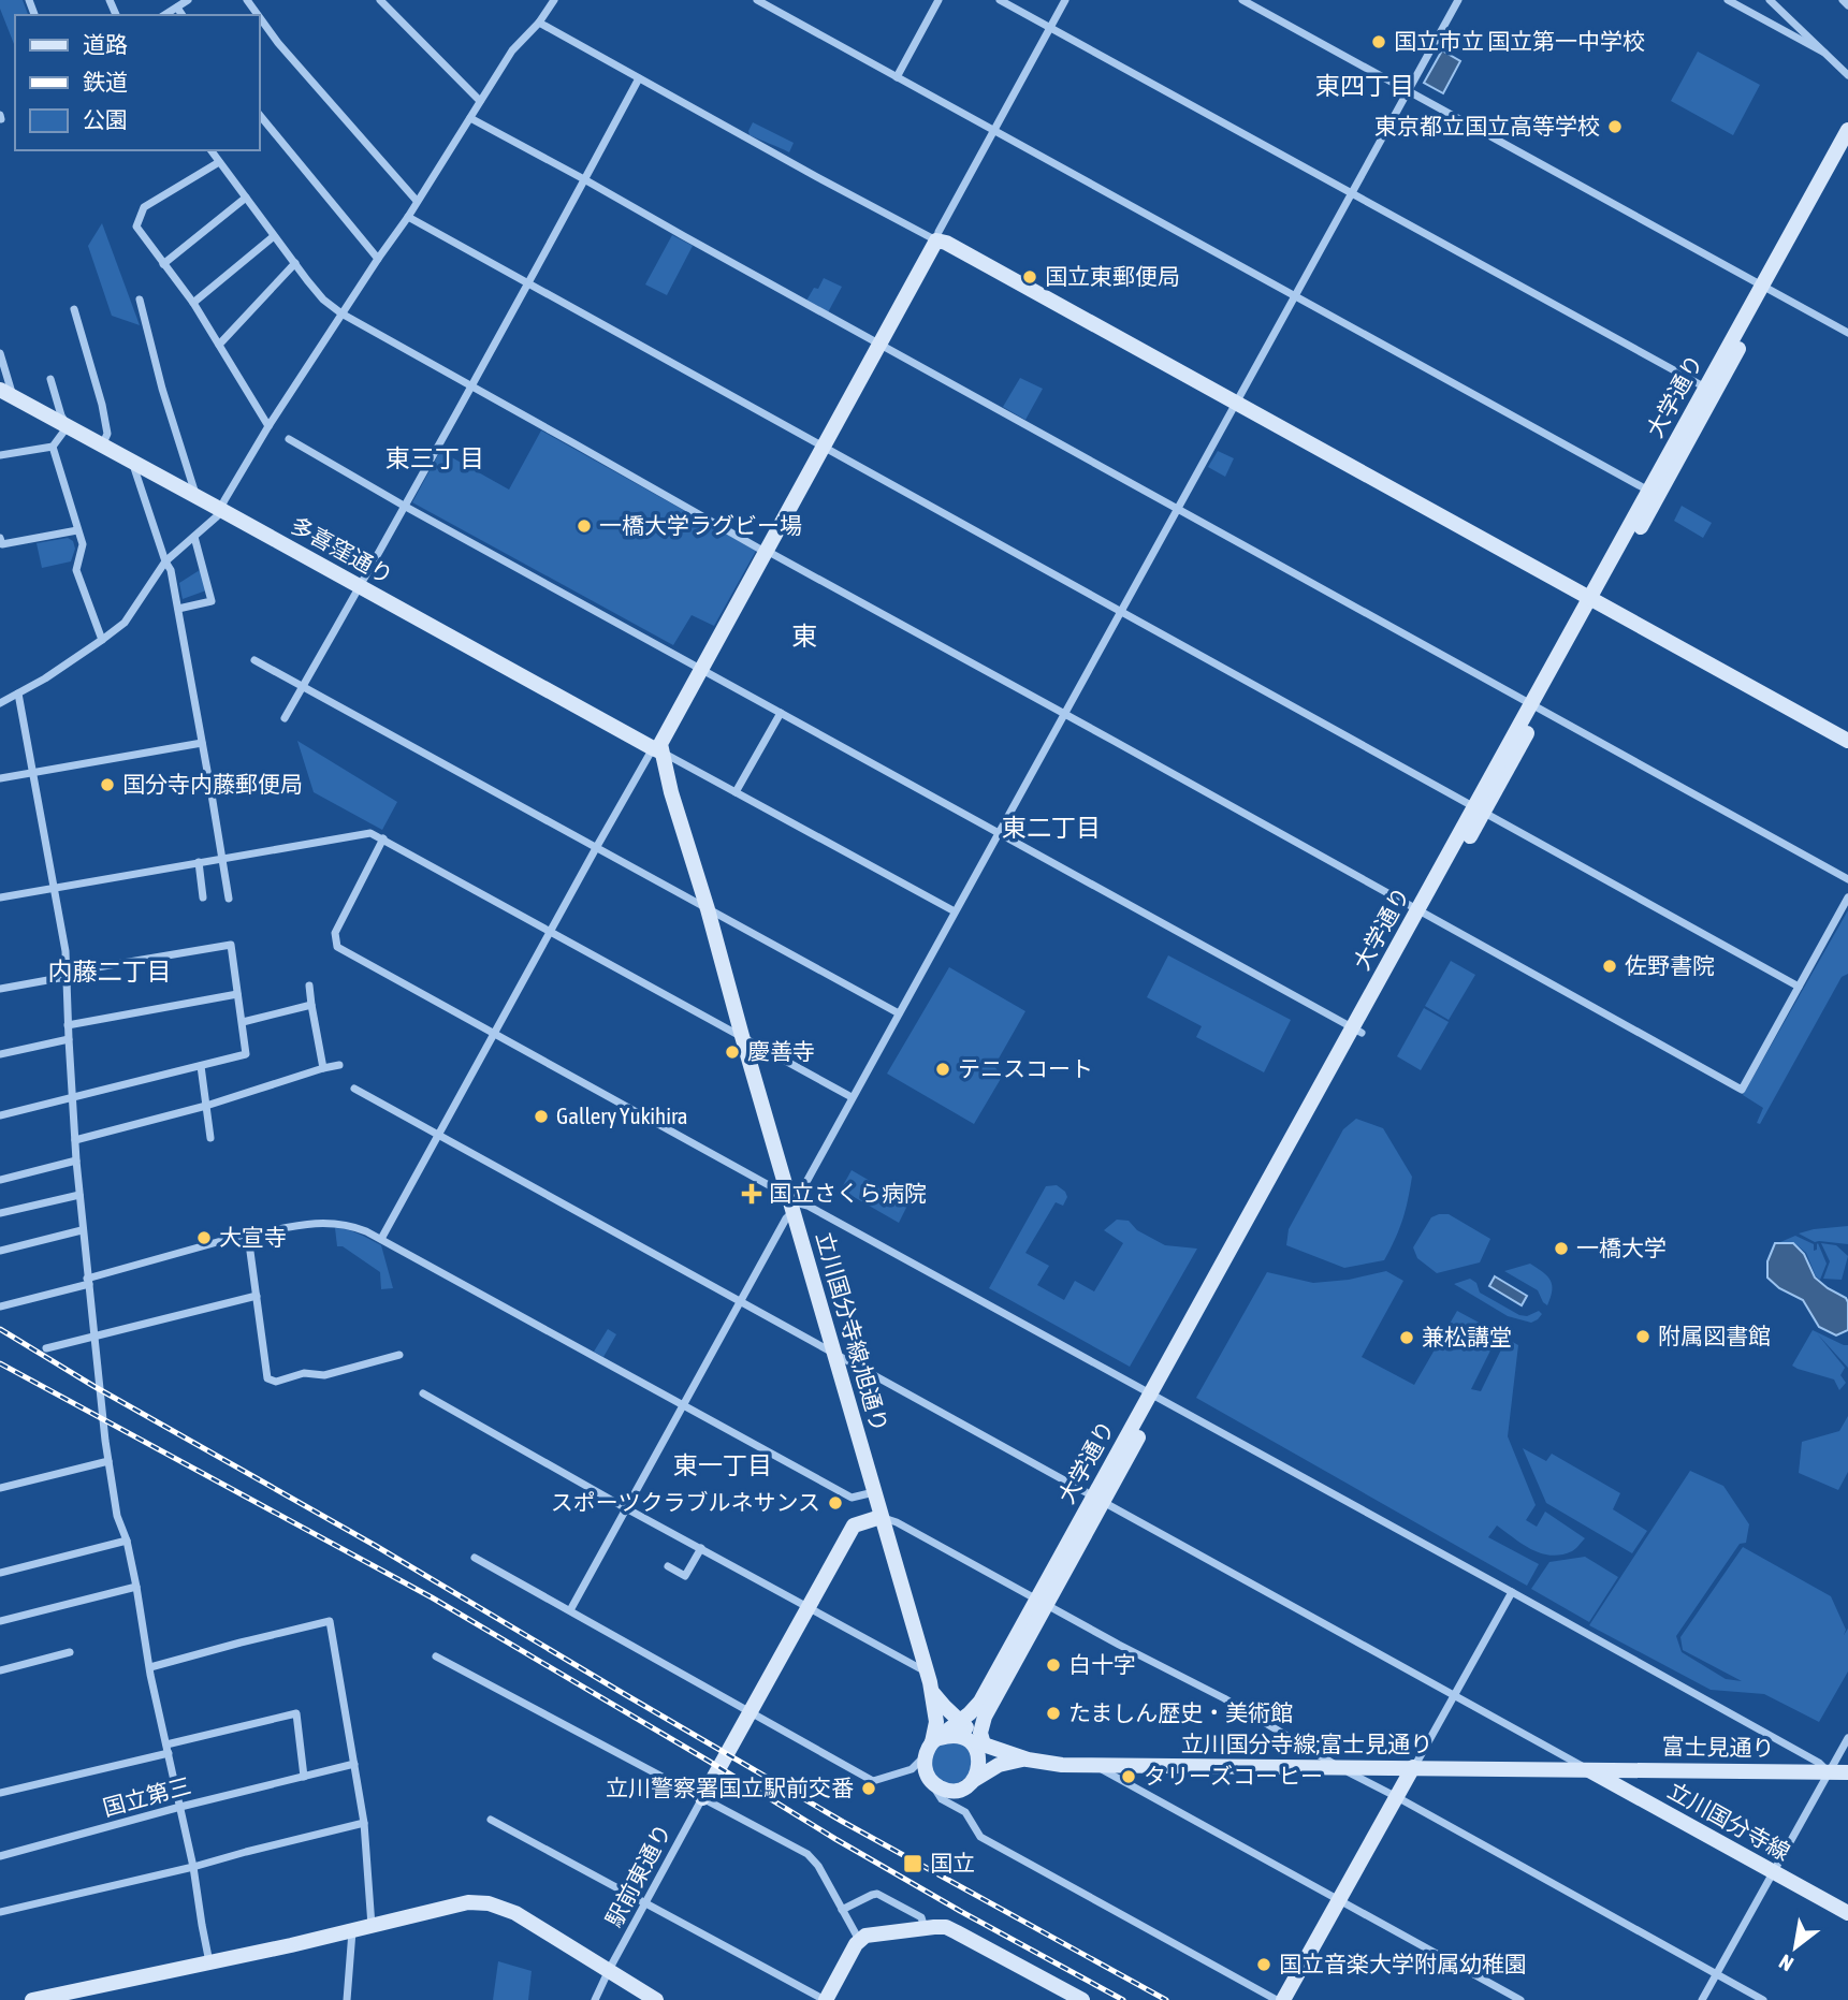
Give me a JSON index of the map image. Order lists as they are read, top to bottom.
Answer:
{
  "streets": {
    "main road": [
      "大学通り",
      "多喜窪通り",
      "立川国分寺線;旭通り",
      "立川国分寺線;富士見通り",
      "富士見通り",
      "立川国分寺線"
    ],
    "street": ["国立第三", "駅前東通り"]
  },
  "crossings": [
    ["大学通り", "立川国分寺線;旭通り"],
    ["多喜窪通り", "立川国分寺線;旭通り"],
    ["立川国分寺線;富士見通り", "富士見通り"],
    ["立川国分寺線;富士見通り", "立川国分寺線"],
    ["富士見通り", "立川国分寺線"]
  ],
  "districts": [
    "東四丁目",
    "東三丁目",
    "東",
    "東二丁目",
    "内藤二丁目",
    "東一丁目"
  ],
  "places": {
    "other": [
      "国立市立 国立第一中学校",
      "東京都立国立高等学校",
      "国立東郵便局",
      "一橋大学ラグビー場",
      "国分寺内藤郵便局",
      "佐野書院",
      "慶善寺",
      "テニスコート",
      "Gallery Yukihira",
      "大宣寺",
      "一橋大学",
      "附属図書館",
      "兼松講堂",
      "スポーツクラブルネサンス",
      "白十字",
      "たましん歴史・美術館",
      "タリーズコーヒー",
      "立川警察署国立駅前交番",
      "国立音楽大学附属幼稚園"
    ],
    "health": ["国立さくら病院"],
    "transit": ["国立"]
  },
  "legend": ["道路", "鉄道", "公園"],
  "north": "bottom left"
}
